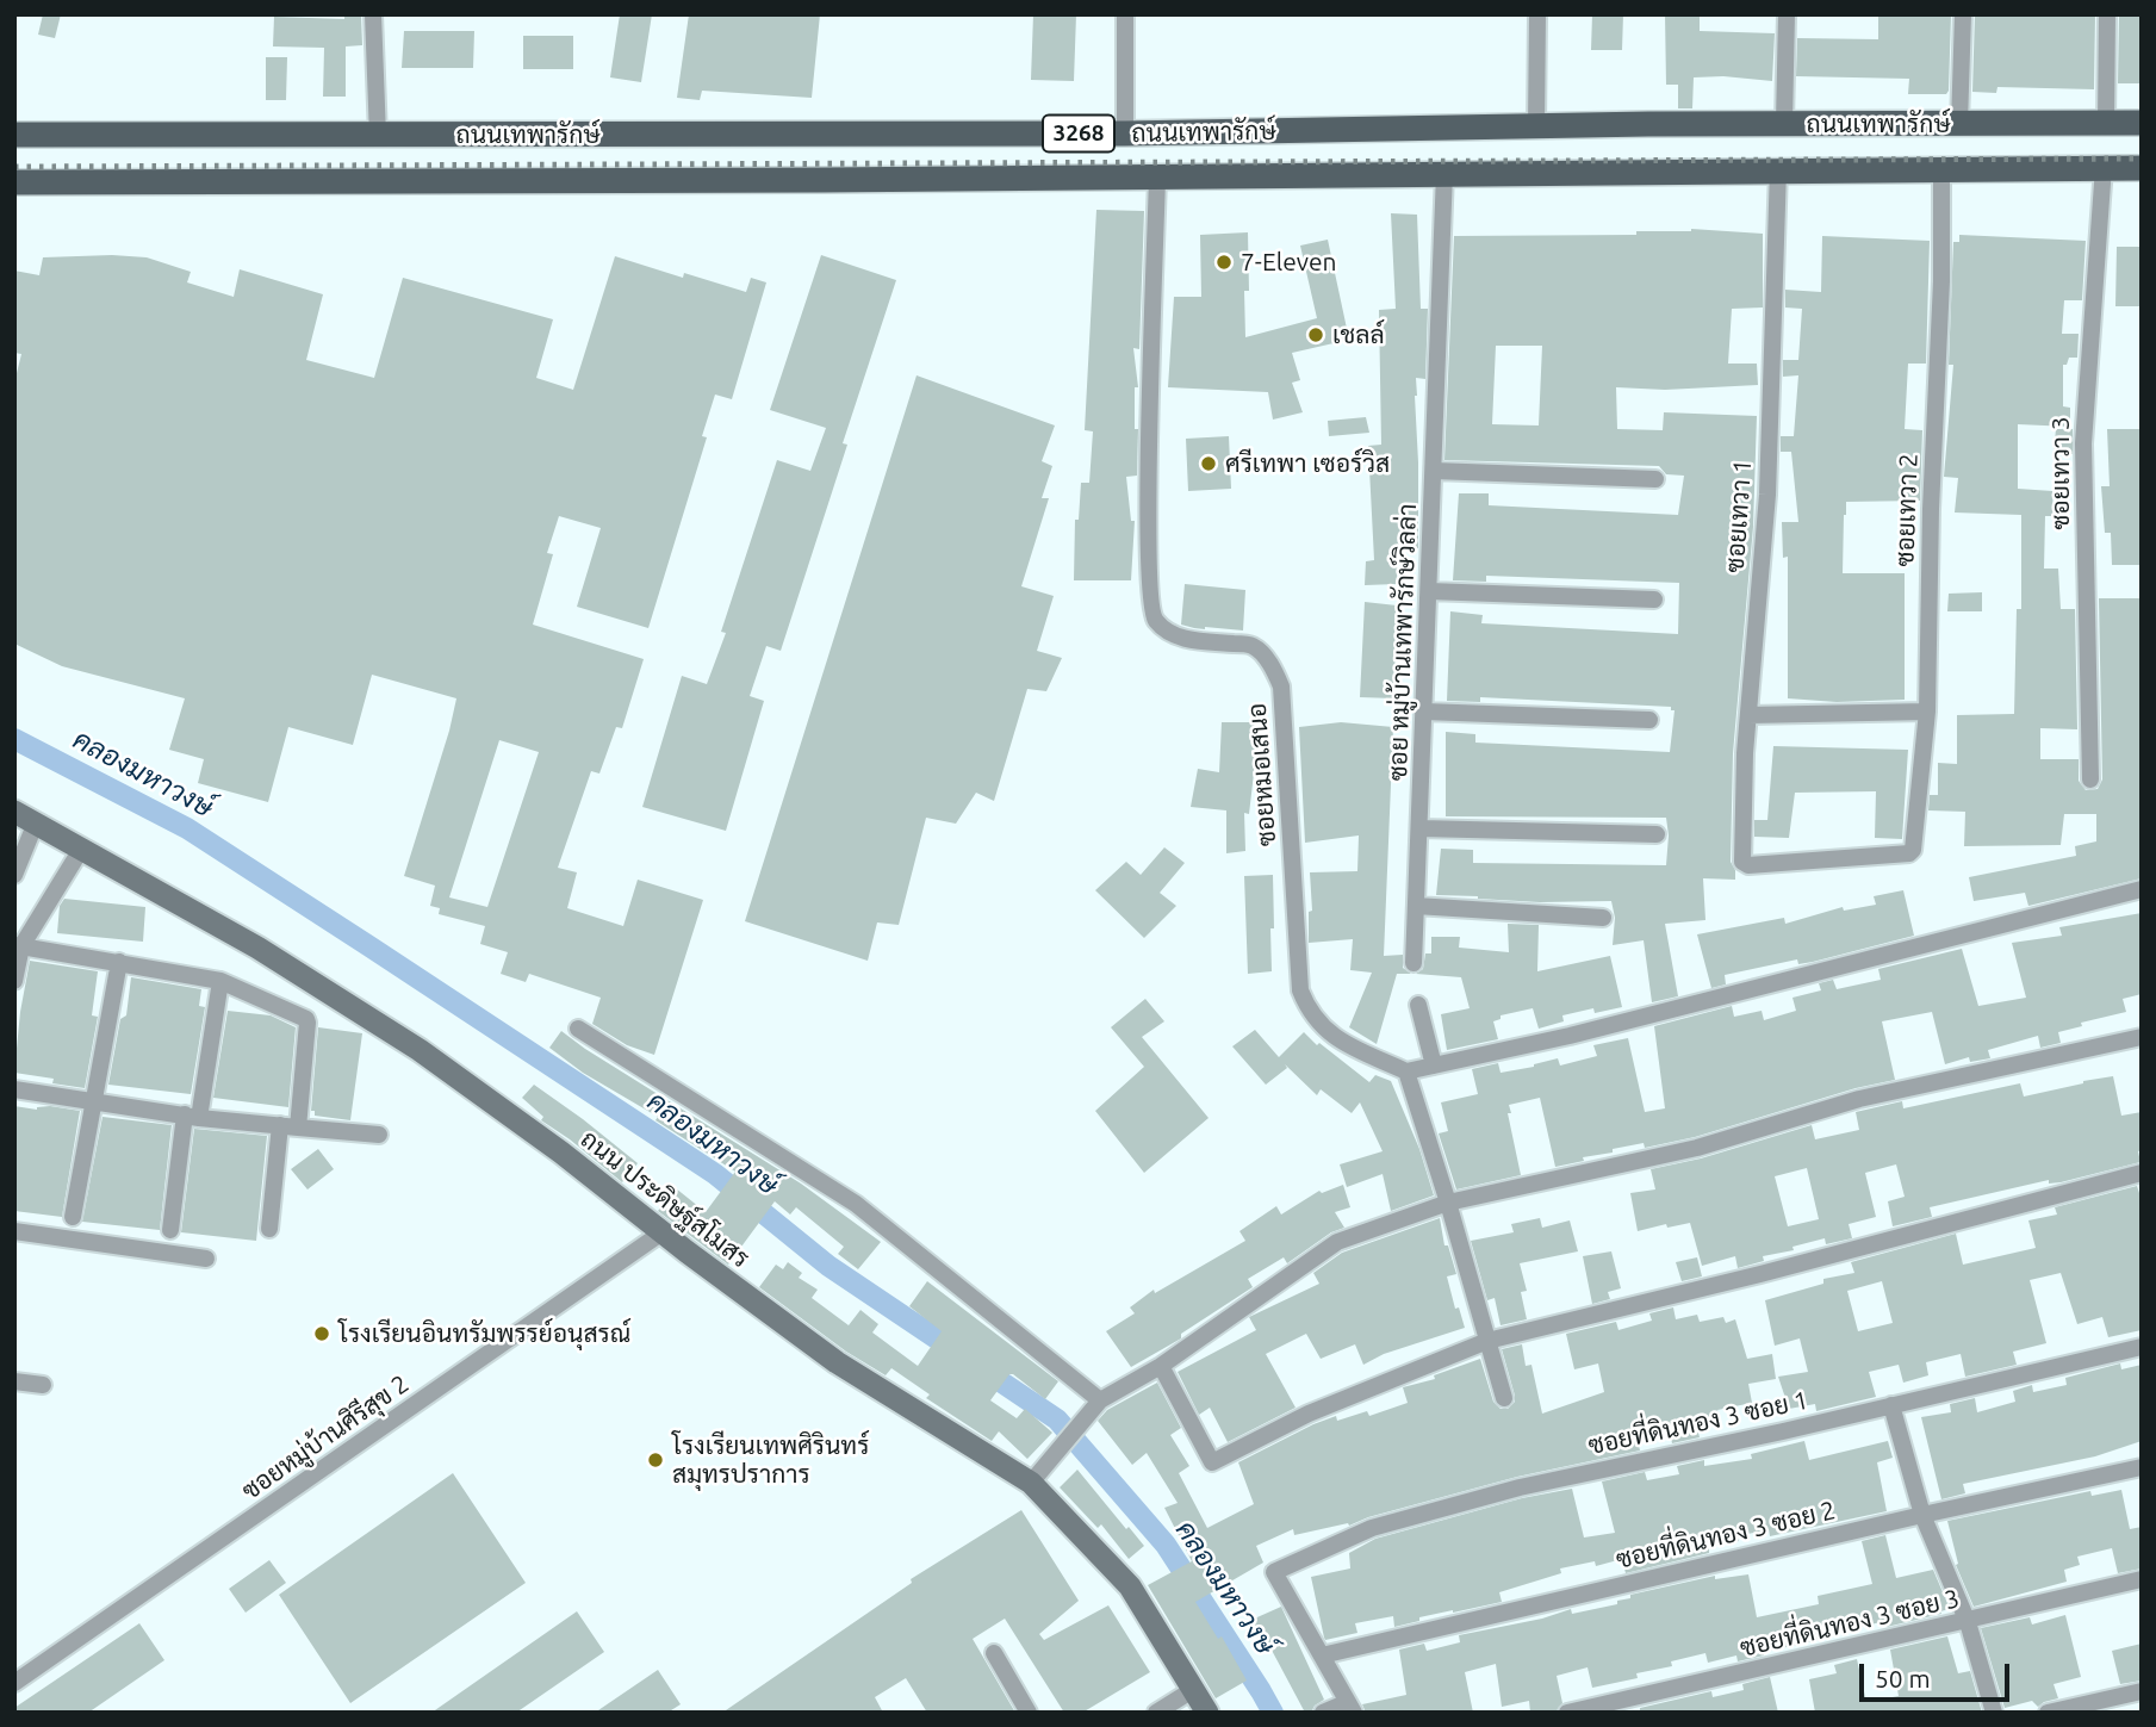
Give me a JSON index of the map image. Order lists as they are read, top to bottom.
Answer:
{
  "streets": {
    "main road": ["ถนนเทพารักษ์", "3268"],
    "street": [
      "ซอยเทวา 3",
      "ซอยเทวา 2",
      "ซอยเทวา 1",
      "ซอย หมู่บ้านเทพารักษ์วิลล่า",
      "ซอยหมอเสนอ",
      "ถนน ประดิษฐ์สโมสร",
      "ซอยที่ดินทอง 3 ซอย 1",
      "ซอยหมู่บ้านศิรีสุข 2",
      "ซอยที่ดินทอง 3 ซอย 2",
      "ซอยที่ดินทอง 3 ซอย 3"
    ]
  },
  "crossings": [
    ["ถนนเทพารักษ์", "ซอยเทวา 3"],
    ["ถนนเทพารักษ์", "ซอยเทวา 2"],
    ["ถนนเทพารักษ์", "ซอยเทวา 1"],
    ["ถนนเทพารักษ์", "ซอย หมู่บ้านเทพารักษ์วิลล่า"],
    ["ถนนเทพารักษ์", "ซอยหมอเสนอ"],
    ["ซอยเทวา 2", "ซอยเทวา 1"],
    ["ถนน ประดิษฐ์สโมสร", "ซอยหมู่บ้านศิรีสุข 2"],
    ["ซอยที่ดินทอง 3 ซอย 1", "ซอยที่ดินทอง 3 ซอย 2"]
  ],
  "water": ["คลองมหาวงษ์"],
  "places": [
    "7-Eleven",
    "เชลล์",
    "ศรีเทพา เซอร์วิส",
    "โรงเรียนอินทรัมพรรย์อนุสรณ์",
    "โรงเรียนเทพศิรินทร์ สมุทรปราการ"
  ],
  "scale_bar": "50 m"
}
